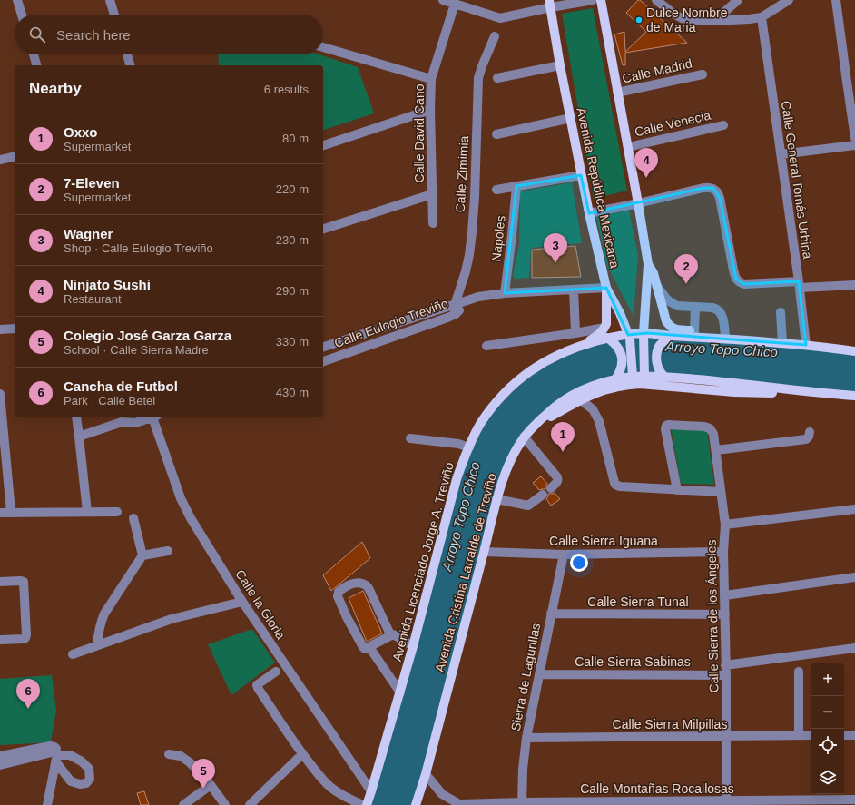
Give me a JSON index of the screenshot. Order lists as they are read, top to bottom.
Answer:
{
  "streets": {
    "main road": ["Avenida República Mexicana", "Avenida Licenciado Jorge A. Treviño", "Avenida Cristina Larralde de Treviño"],
    "street": [
      "Calle Madrid",
      "Calle Venecia",
      "Calle David Cano",
      "Calle Zimimia",
      "Calle General Tomás Urbina",
      "Napoles",
      "Calle Eulogio Treviño",
      "Calle Sierra Iguana",
      "Calle Sierra Tunal",
      "Calle la Gloria",
      "Calle Sierra de los Ángeles",
      "Calle Sierra Sabinas",
      "Sierra de Lagurillas",
      "Calle Sierra Milpillas",
      "Calle Montañas Rocallosas"
    ]
  },
  "crossings": [
    ["Calle Zimimia", "Calle Eulogio Treviño"],
    ["Calle General Tomás Urbina", "Avenida Licenciado Jorge A. Treviño"],
    ["Avenida República Mexicana", "Calle Eulogio Treviño"],
    ["Avenida República Mexicana", "Avenida Licenciado Jorge A. Treviño"],
    ["Avenida República Mexicana", "Avenida Cristina Larralde de Treviño"],
    ["Napoles", "Calle Eulogio Treviño"],
    ["Calle Sierra Iguana", "Avenida Cristina Larralde de Treviño"],
    ["Calle Sierra Iguana", "Calle Sierra de los Ángeles"],
    ["Calle Sierra Iguana", "Sierra de Lagurillas"],
    ["Avenida Licenciado Jorge A. Treviño", "Calle la Gloria"],
    ["Avenida Cristina Larralde de Treviño", "Calle Montañas Rocallosas"],
    ["Calle Sierra Tunal", "Calle Sierra de los Ángeles"],
    ["Calle Sierra Tunal", "Sierra de Lagurillas"],
    ["Calle Sierra de los Ángeles", "Calle Sierra Sabinas"],
    ["Calle Sierra de los Ángeles", "Calle Sierra Milpillas"],
    ["Calle Sierra de los Ángeles", "Calle Montañas Rocallosas"],
    ["Calle Sierra Sabinas", "Sierra de Lagurillas"],
    ["Sierra de Lagurillas", "Calle Sierra Milpillas"],
    ["Sierra de Lagurillas", "Calle Montañas Rocallosas"]
  ],
  "water": ["Arroyo Topo Chico"],
  "places": ["Dulce Nombre de Maria"],
  "page": {
    "search": "Search here",
    "heading": ["Nearby", "6 results"],
    "list": [
      {
        "mark": "1",
        "name": "Oxxo",
        "note": "Supermarket",
        "value": "80 m"
      },
      {
        "mark": "2",
        "name": "7-Eleven",
        "note": "Supermarket",
        "value": "220 m"
      },
      {
        "mark": "3",
        "name": "Wagner",
        "note": "Shop · Calle Eulogio Treviño",
        "value": "230 m"
      },
      {
        "mark": "4",
        "name": "Ninjato Sushi",
        "note": "Restaurant",
        "value": "290 m"
      },
      {
        "mark": "5",
        "name": "Colegio José Garza Garza",
        "note": "School · Calle Sierra Madre",
        "value": "330 m"
      },
      {
        "mark": "6",
        "name": "Cancha de Futbol",
        "note": "Park · Calle Betel",
        "value": "430 m"
      }
    ],
    "pins": [
      "4",
      "3",
      "2",
      "1",
      "6",
      "5"
    ],
    "map_buttons": ["+", "−"]
  }
}
